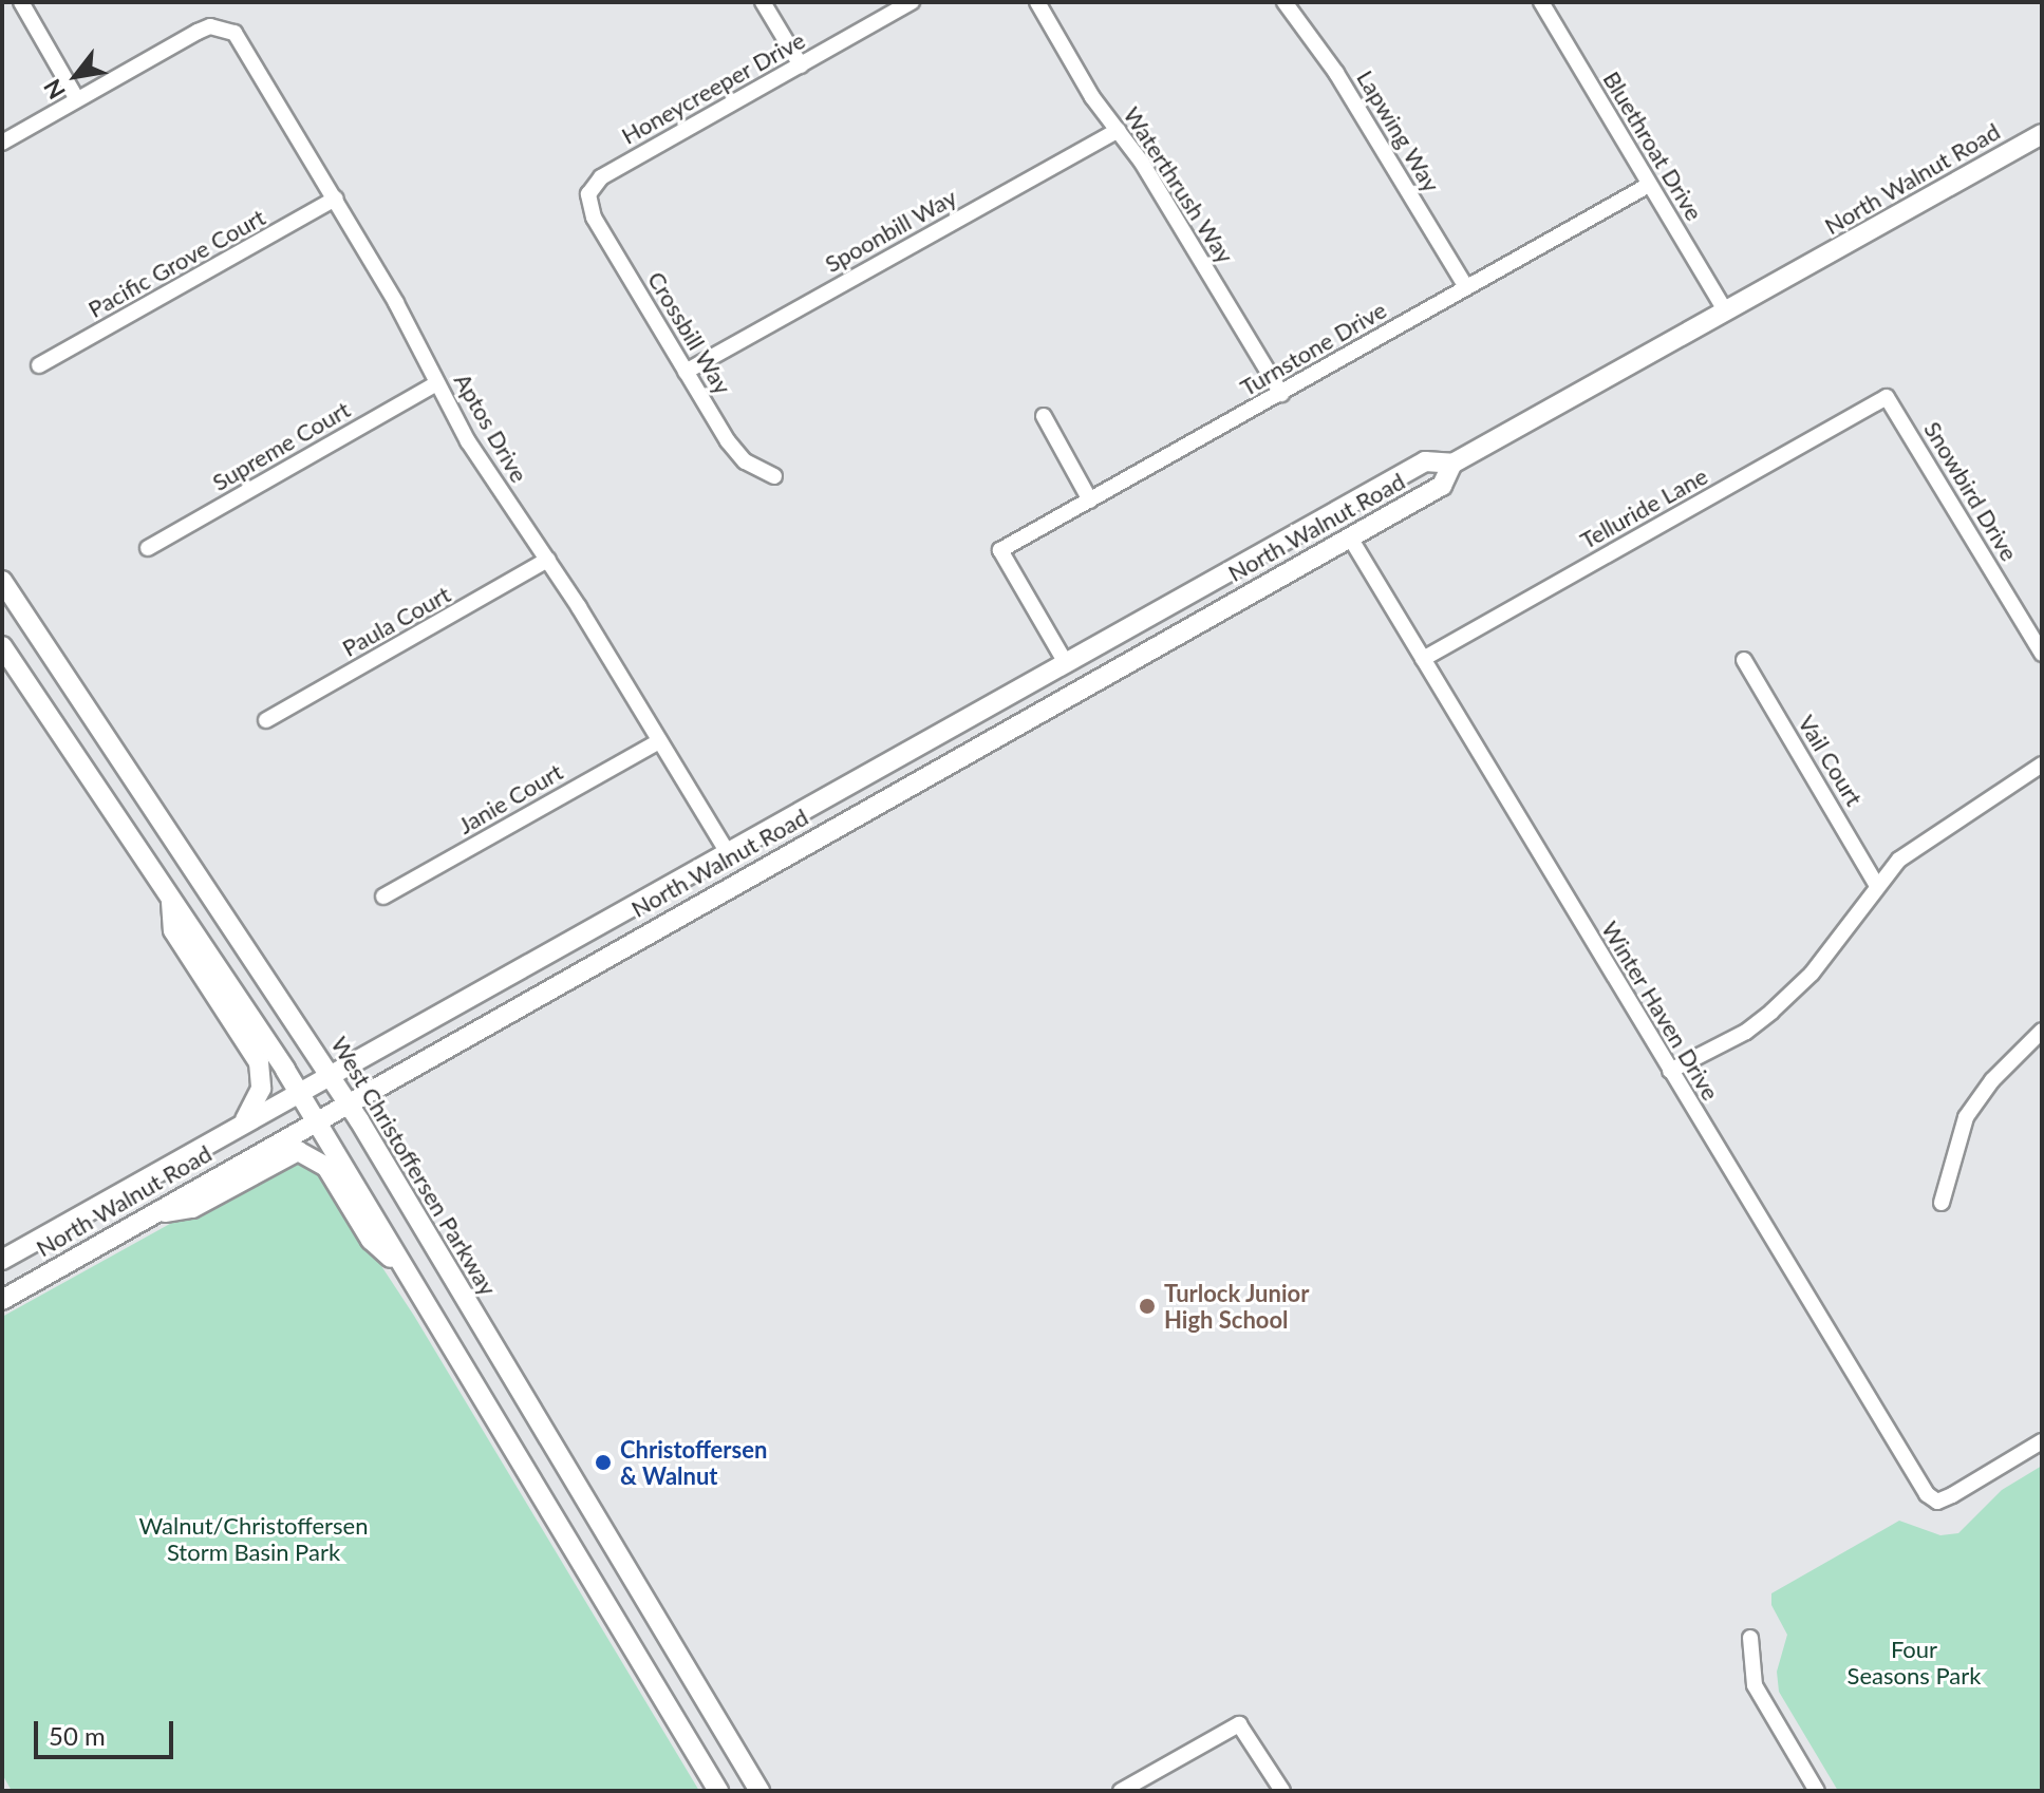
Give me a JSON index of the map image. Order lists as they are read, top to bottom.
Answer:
{
  "streets": {
    "street": [
      "Honeycreeper Drive",
      "Lapwing Way",
      "Bluethroat Drive",
      "North Walnut Road",
      "Waterthrush Way",
      "Spoonbill Way",
      "Pacific Grove Court",
      "Crossbill Way",
      "Turnstone Drive",
      "Aptos Drive",
      "Supreme Court",
      "Snowbird Drive",
      "Telluride Lane",
      "Paula Court",
      "Vail Court",
      "Janie Court",
      "Winter Haven Drive",
      "West Christoffersen Parkway"
    ]
  },
  "crossings": [
    ["Honeycreeper Drive", "Crossbill Way"],
    ["Lapwing Way", "Turnstone Drive"],
    ["Bluethroat Drive", "North Walnut Road"],
    ["Bluethroat Drive", "Turnstone Drive"],
    ["North Walnut Road", "Turnstone Drive"],
    ["North Walnut Road", "Aptos Drive"],
    ["North Walnut Road", "Winter Haven Drive"],
    ["North Walnut Road", "West Christoffersen Parkway"],
    ["Waterthrush Way", "Spoonbill Way"],
    ["Waterthrush Way", "Turnstone Drive"],
    ["Spoonbill Way", "Crossbill Way"],
    ["Pacific Grove Court", "Aptos Drive"],
    ["Aptos Drive", "Supreme Court"],
    ["Aptos Drive", "Paula Court"],
    ["Aptos Drive", "Janie Court"],
    ["Snowbird Drive", "Telluride Lane"],
    ["Telluride Lane", "Winter Haven Drive"]
  ],
  "parks": ["Walnut/Christoffersen Storm Basin Park", "Four Seasons Park"],
  "places": ["Turlock Junior High School", "Christoffersen & Walnut"],
  "scale_bar": "50 m",
  "north": "bottom left"
}
